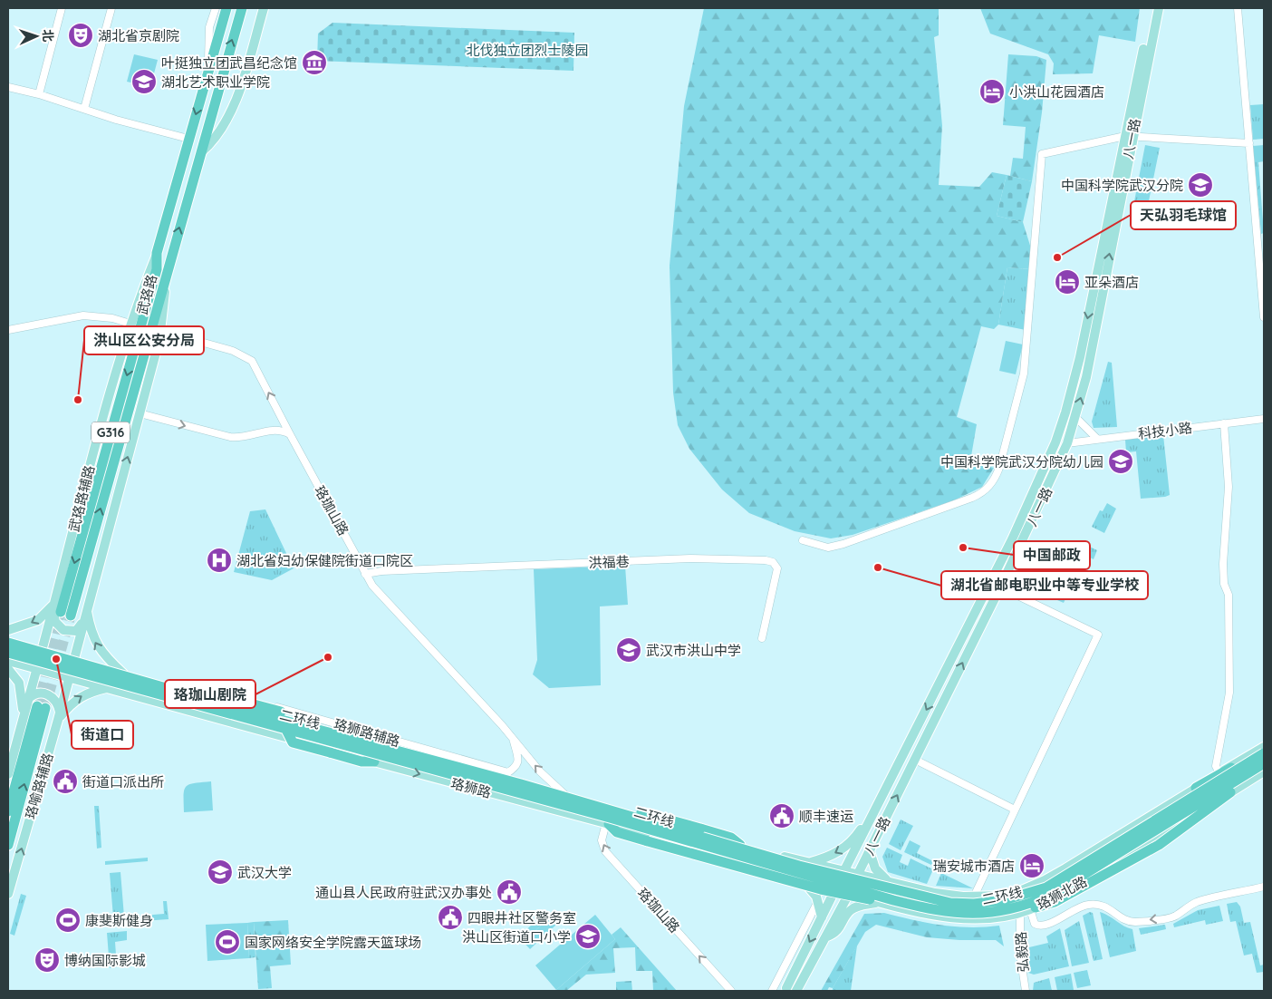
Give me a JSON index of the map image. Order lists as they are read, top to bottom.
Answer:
{
  "streets": {
    "highway": ["武珞路", "G316", "二环线"],
    "main road": [
      "八一路",
      "武珞路辅路",
      "珞喻路辅路",
      "珞狮路",
      "珞狮北路"
    ],
    "street": [
      "科技小路",
      "珞珈山路",
      "洪福巷",
      "弘毅路"
    ]
  },
  "crossings": [
    ["八一路", "科技小路"],
    ["八一路", "珞狮路"],
    ["八一路", "珞狮北路"],
    ["武珞路", "武珞路辅路"],
    ["武珞路辅路", "珞狮路"],
    ["珞珈山路", "洪福巷"],
    ["珞珈山路", "珞狮路"],
    ["珞喻路辅路", "珞狮路"],
    ["珞狮路", "珞狮北路"],
    ["珞狮北路", "弘毅路"]
  ],
  "one_way": ["珞珈山路"],
  "parks": ["北伐独立团烈士陵园"],
  "places": {
    "theatre": ["湖北省京剧院", "博纳国际影城"],
    "museum": ["叶挺独立团武昌纪念馆"],
    "school or university": [
      "湖北艺术职业学院",
      "中国科学院武汉分院",
      "中国科学院武汉分院幼儿园",
      "武汉市洪山中学",
      "武汉大学",
      "洪山区街道口小学"
    ],
    "hotel": ["小洪山花园酒店", "亚朵酒店", "瑞安城市酒店"],
    "other": [
      "天弘羽毛球馆",
      "洪山区公安分局",
      "中国邮政",
      "湖北省邮电职业中等专业学校",
      "珞珈山剧院",
      "街道口"
    ],
    "hospital": ["湖北省妇幼保健院街道口院区"],
    "public building": [
      "街道口派出所",
      "顺丰速运",
      "通山县人民政府驻武汉办事处",
      "四眼井社区警务室"
    ],
    "sports": ["康斐斯健身", "国家网络安全学院露天篮球场"]
  },
  "north": "right"
}
